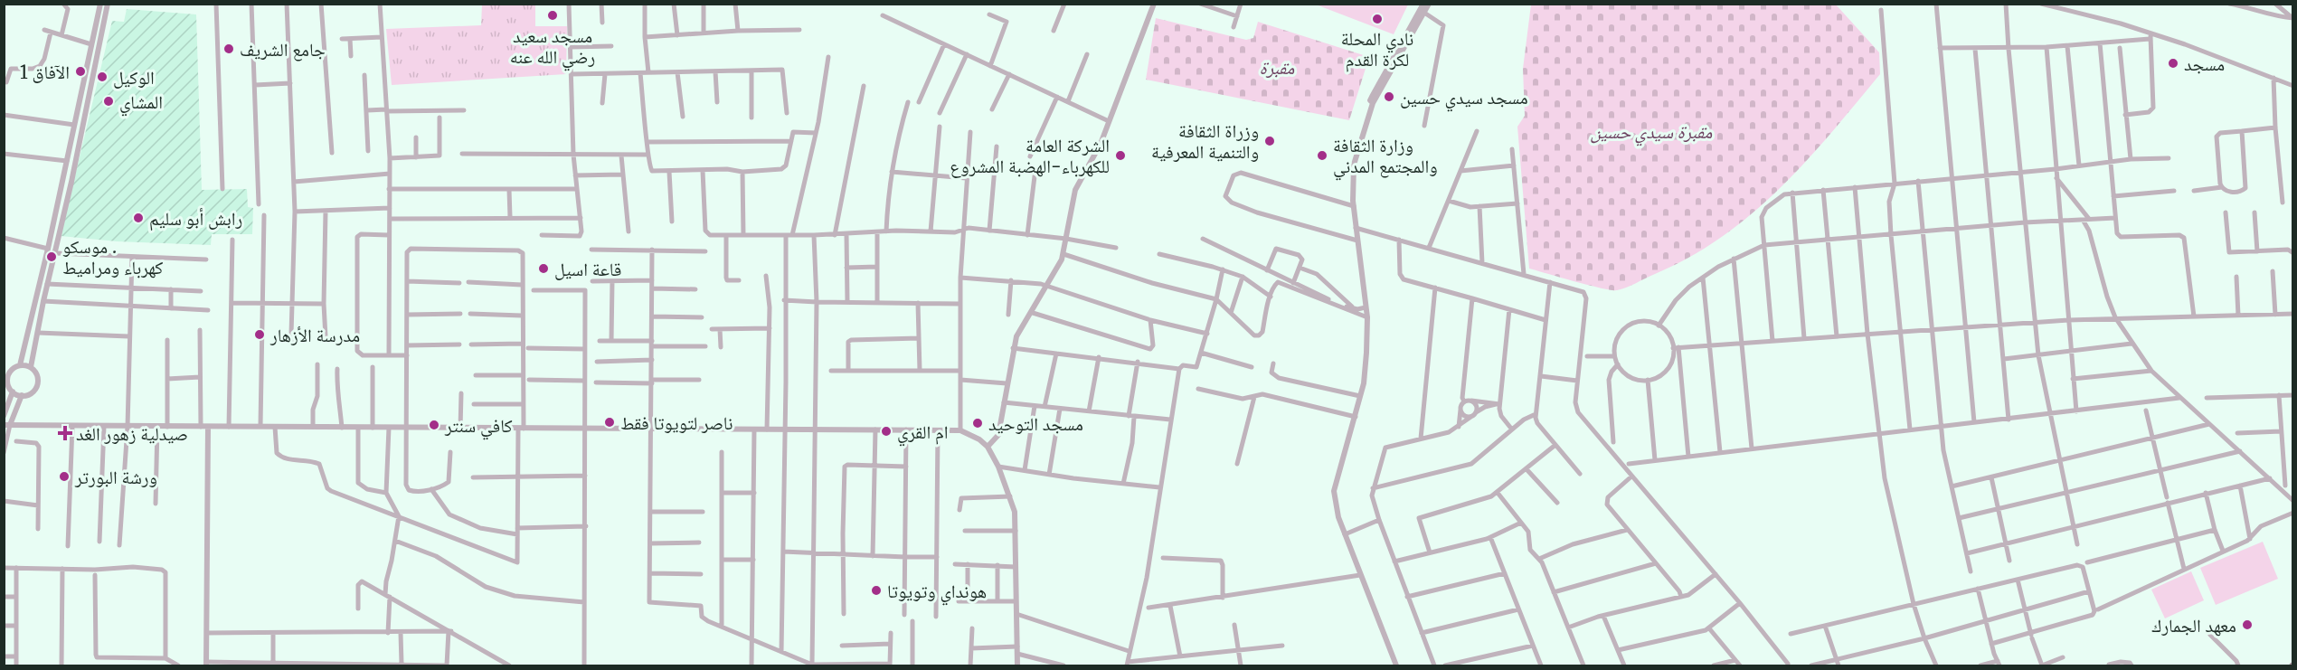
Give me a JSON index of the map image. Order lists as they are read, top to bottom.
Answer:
{
  "parks": ["مقبرة", "مقبرة سيدي حسين"],
  "places": {
    "other": [
      "مسجد سعيد رضي الله عنه",
      "نادي المحلة لكرة القدم",
      "جامع الشريف",
      "مسجد",
      "الآفاق 1",
      "الوكيل",
      "مسجد سيدي حسين",
      "المشاي",
      "وزراة الثقافة والتنمية المعرفية",
      "الشركة العامة للكهرباء-الهضبة المشروع",
      "وزارة الثقافة والمجتمع المدني",
      "رابش أبو سليم",
      "موسكو . كهرباء ومراميط",
      "قاعة اسيل",
      "مدرسة الأزهار",
      "ناصر لتويوتا فقط",
      "مسجد التوحيد",
      "كافي سنتر",
      "ام القري",
      "ورشة البورتر",
      "هونداي وتويوتا",
      "معهد الجمارك"
    ],
    "health": ["صيدلية زهور الغد"]
  }
}
